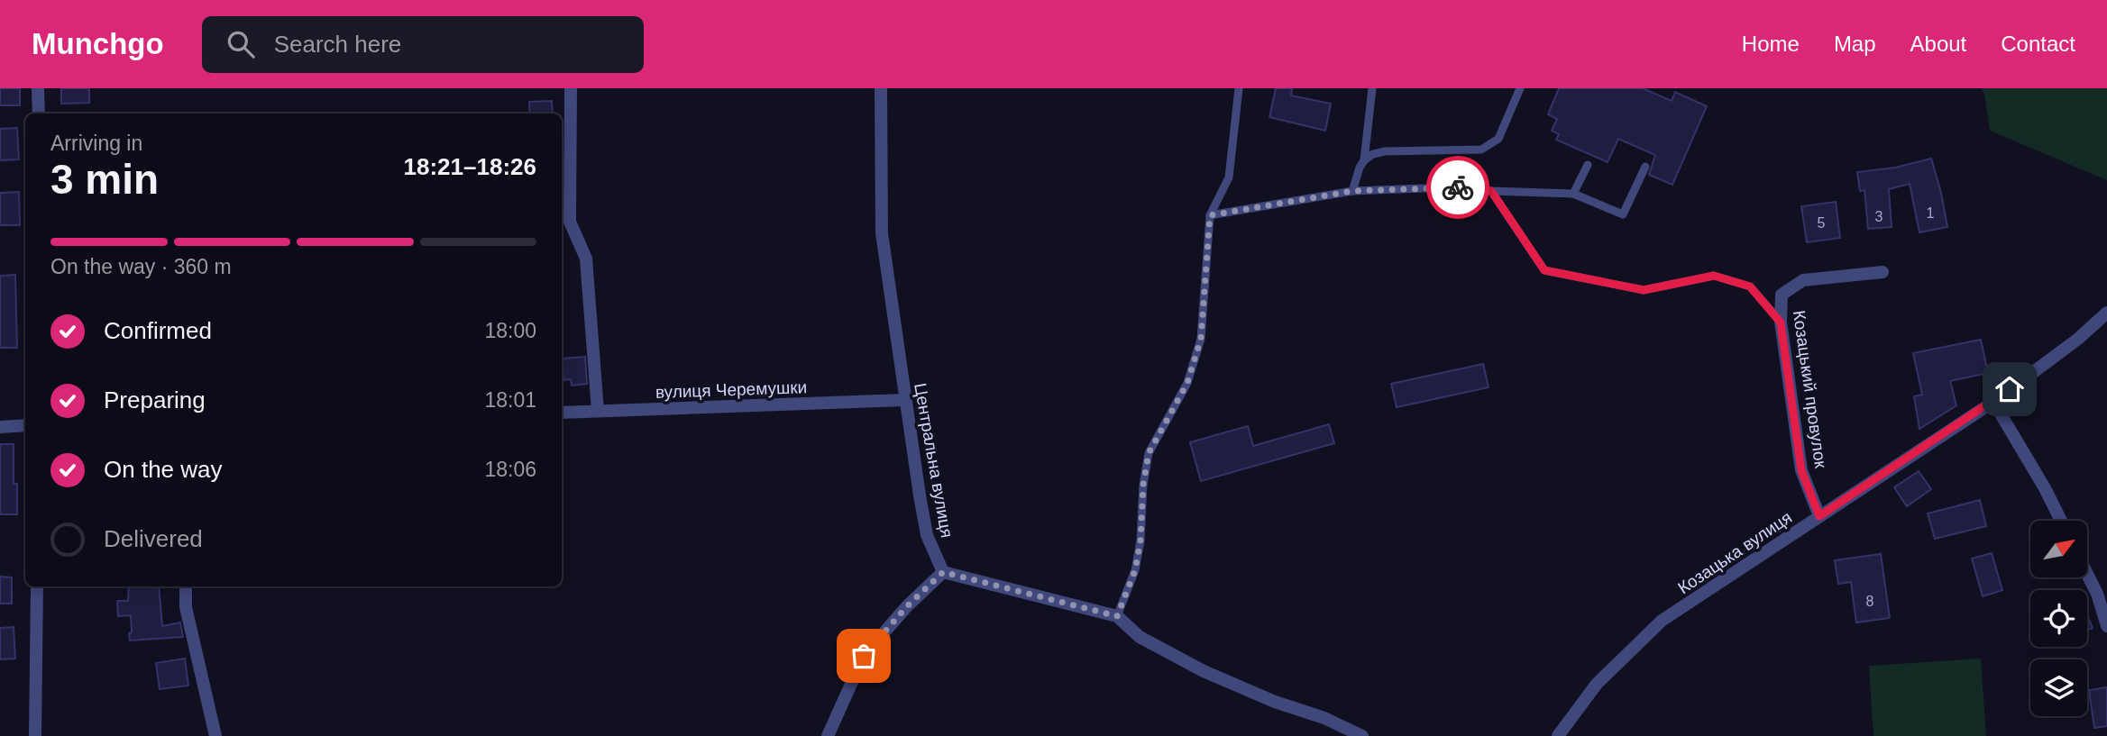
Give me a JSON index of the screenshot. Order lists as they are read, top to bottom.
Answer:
{
  "streets": {
    "street": [
      "вулиця Черемушки",
      "Козацький провулок",
      "Центральна вулиця",
      "Козацька вулиця"
    ]
  },
  "crossings": [
    ["вулиця Черемушки", "Центральна вулиця"],
    ["Козацький провулок", "Козацька вулиця"]
  ],
  "house_numbers": [
    "1",
    "3",
    "5",
    "8"
  ],
  "north": "top right",
  "page": {
    "header": "Munchgo",
    "search": "Search here",
    "nav": [
      "Home",
      "Map",
      "About",
      "Contact"
    ],
    "heading": ["3 min", "Arriving in", "18:21–18:26"],
    "bar": "On the way · 360 m",
    "list": [
      ["Confirmed", "18:00"],
      ["Preparing", "18:01"],
      ["On the way", "18:06"],
      "Delivered"
    ]
  }
}
